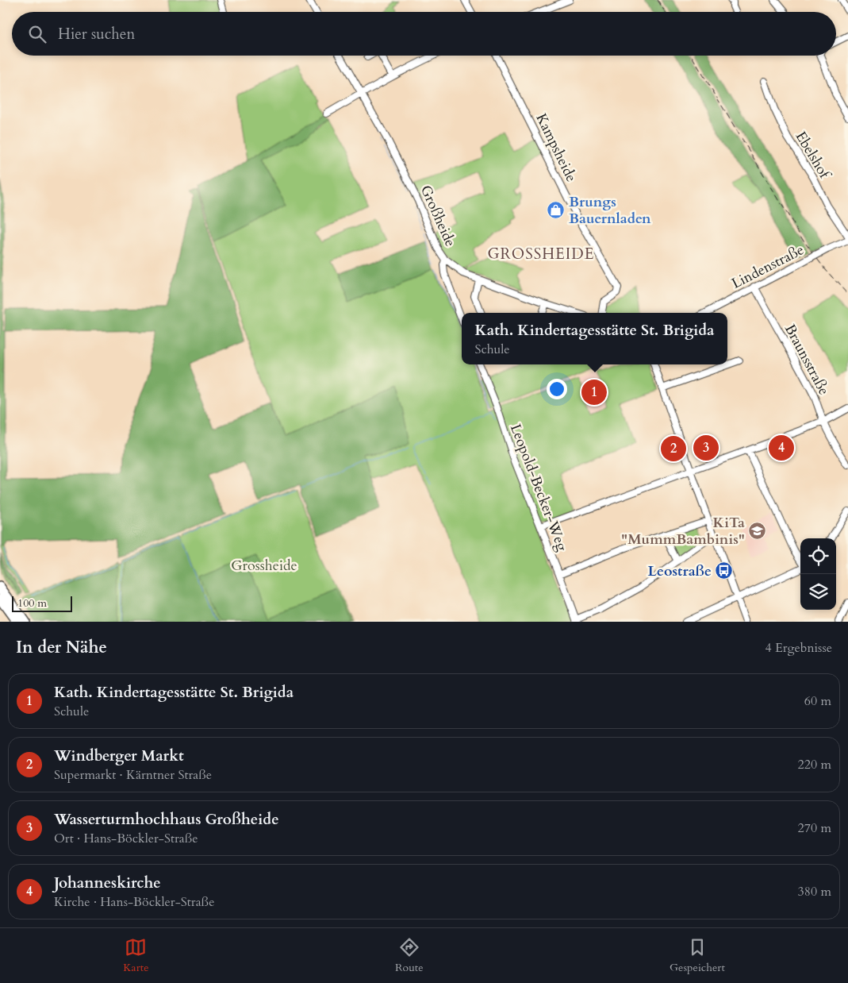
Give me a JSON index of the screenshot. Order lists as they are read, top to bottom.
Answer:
{
  "streets": {
    "street": [
      "Kampsheide",
      "Ebelshof",
      "Großheide",
      "Lindenstraße",
      "Braunsstraße",
      "Leopold-Becker-Weg"
    ]
  },
  "crossings": [
    ["Lindenstraße", "Braunsstraße"]
  ],
  "districts": ["GROSSHEIDE"],
  "parks": ["Grossheide"],
  "places": {
    "shop": ["Brungs Bauernladen"],
    "school or university": ["KiTa \"MummBambinis\""],
    "bus stop": ["Leostraße"]
  },
  "scale_bar": "100 m",
  "page": {
    "search": "Hier suchen",
    "popup": ["Kath. Kindertagesstätte St. Brigida", "Schule"],
    "pins": [
      "1",
      "3",
      "4",
      "2"
    ],
    "scale": "100 m",
    "heading": ["In der Nähe", "4 Ergebnisse"],
    "list": [
      {
        "mark": "1",
        "name": "Kath. Kindertagesstätte St. Brigida",
        "note": "Schule",
        "value": "60 m"
      },
      {
        "mark": "2",
        "name": "Windberger Markt",
        "note": "Supermarkt · Kärntner Straße",
        "value": "220 m"
      },
      {
        "mark": "3",
        "name": "Wasserturmhochhaus Großheide",
        "note": "Ort · Hans-Böckler-Straße",
        "value": "270 m"
      },
      {
        "mark": "4",
        "name": "Johanneskirche",
        "note": "Kirche · Hans-Böckler-Straße",
        "value": "380 m"
      }
    ],
    "nav": ["Karte", "Route", "Gespeichert"]
  }
}
